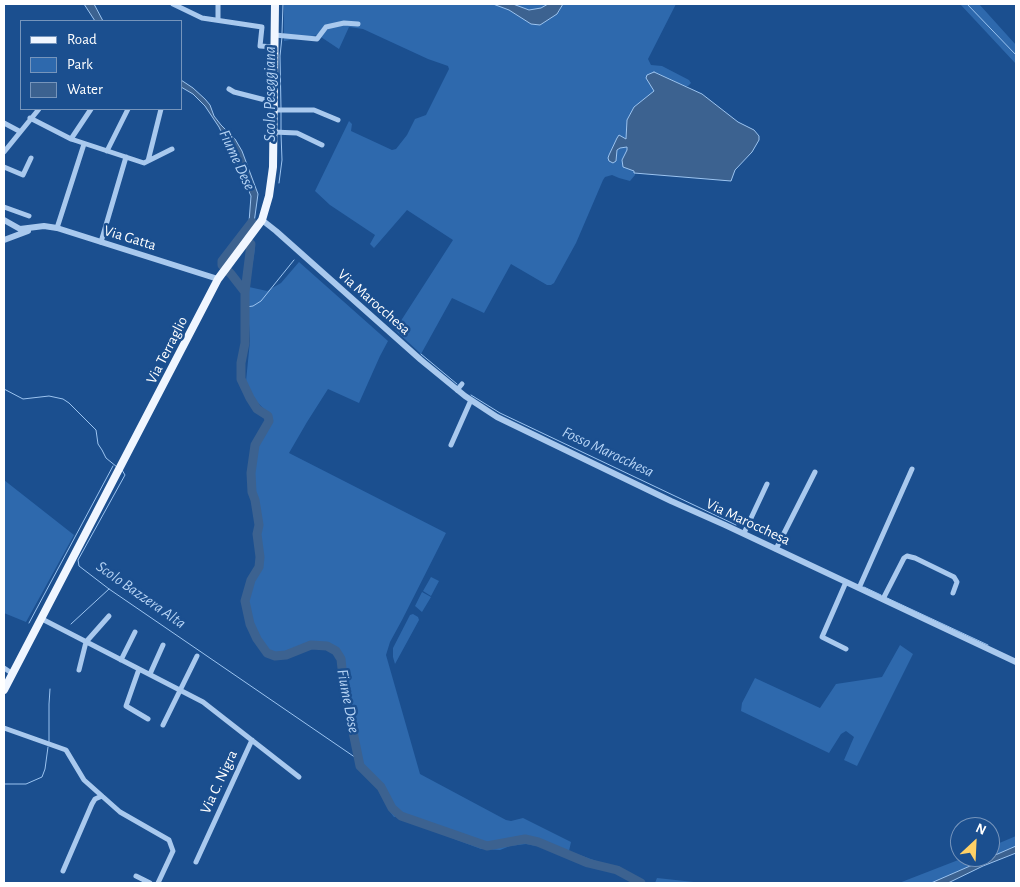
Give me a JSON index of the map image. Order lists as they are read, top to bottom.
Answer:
{
  "streets": {
    "main road": ["Via Terraglio"],
    "street": ["Via Gatta", "Via Marocchesa", "Via C. Nigra"]
  },
  "crossings": [
    ["Via Gatta", "Via Terraglio"],
    ["Via Marocchesa", "Via Terraglio"]
  ],
  "water": [
    "Scolo Peseggiana",
    "Fiume Dese",
    "Fosso Marocchesa",
    "Scolo Bazzera Alta"
  ],
  "legend": ["Road", "Park", "Water"],
  "north": "top right"
}
